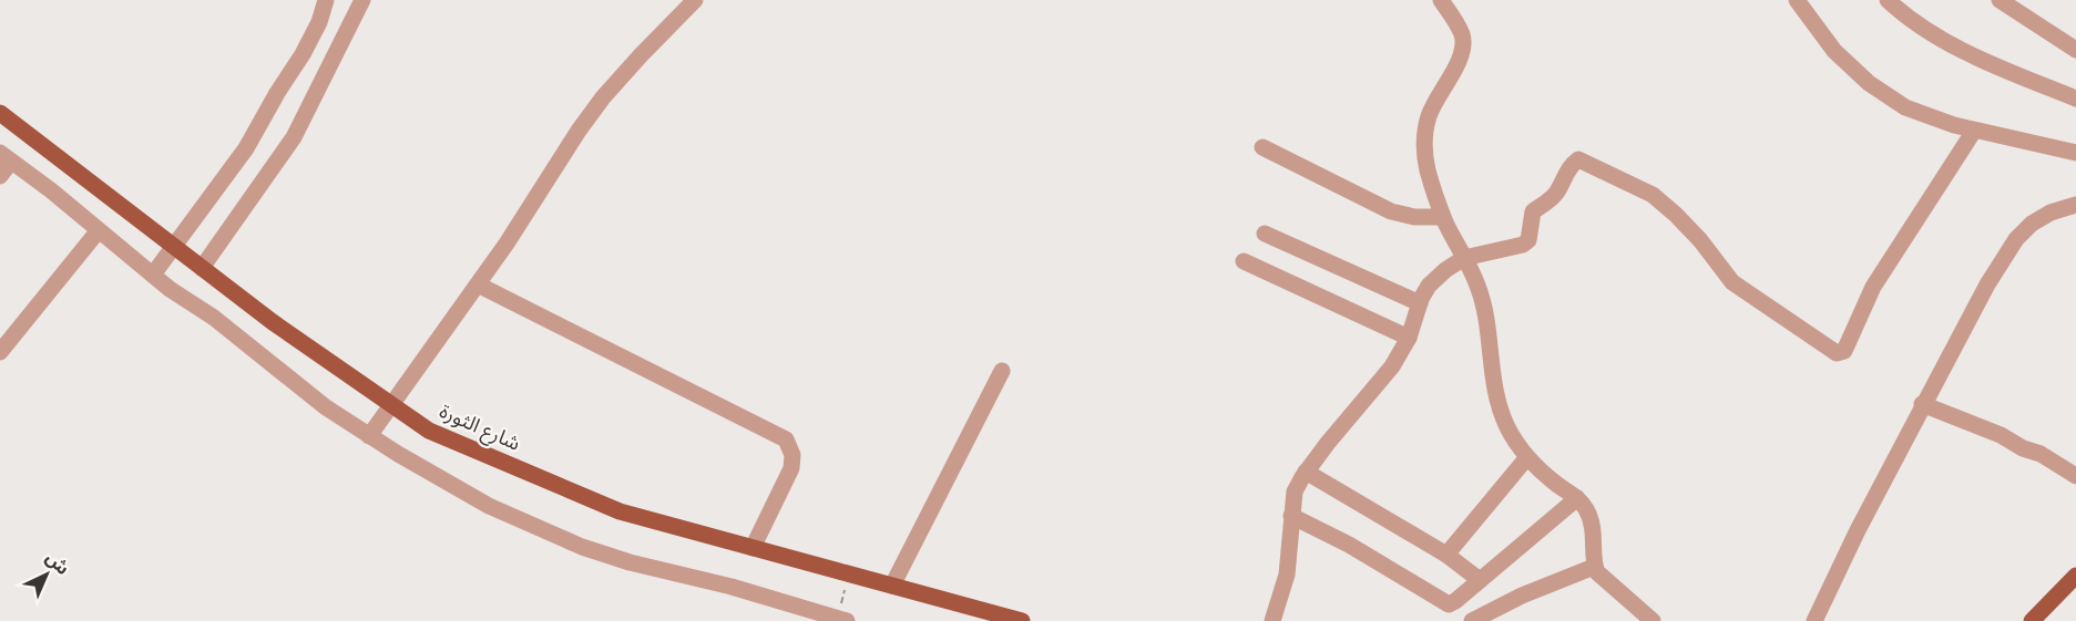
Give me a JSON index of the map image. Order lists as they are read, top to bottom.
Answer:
{
  "streets": {
    "main road": ["شارع الثورة"]
  },
  "north": "top right"
}
